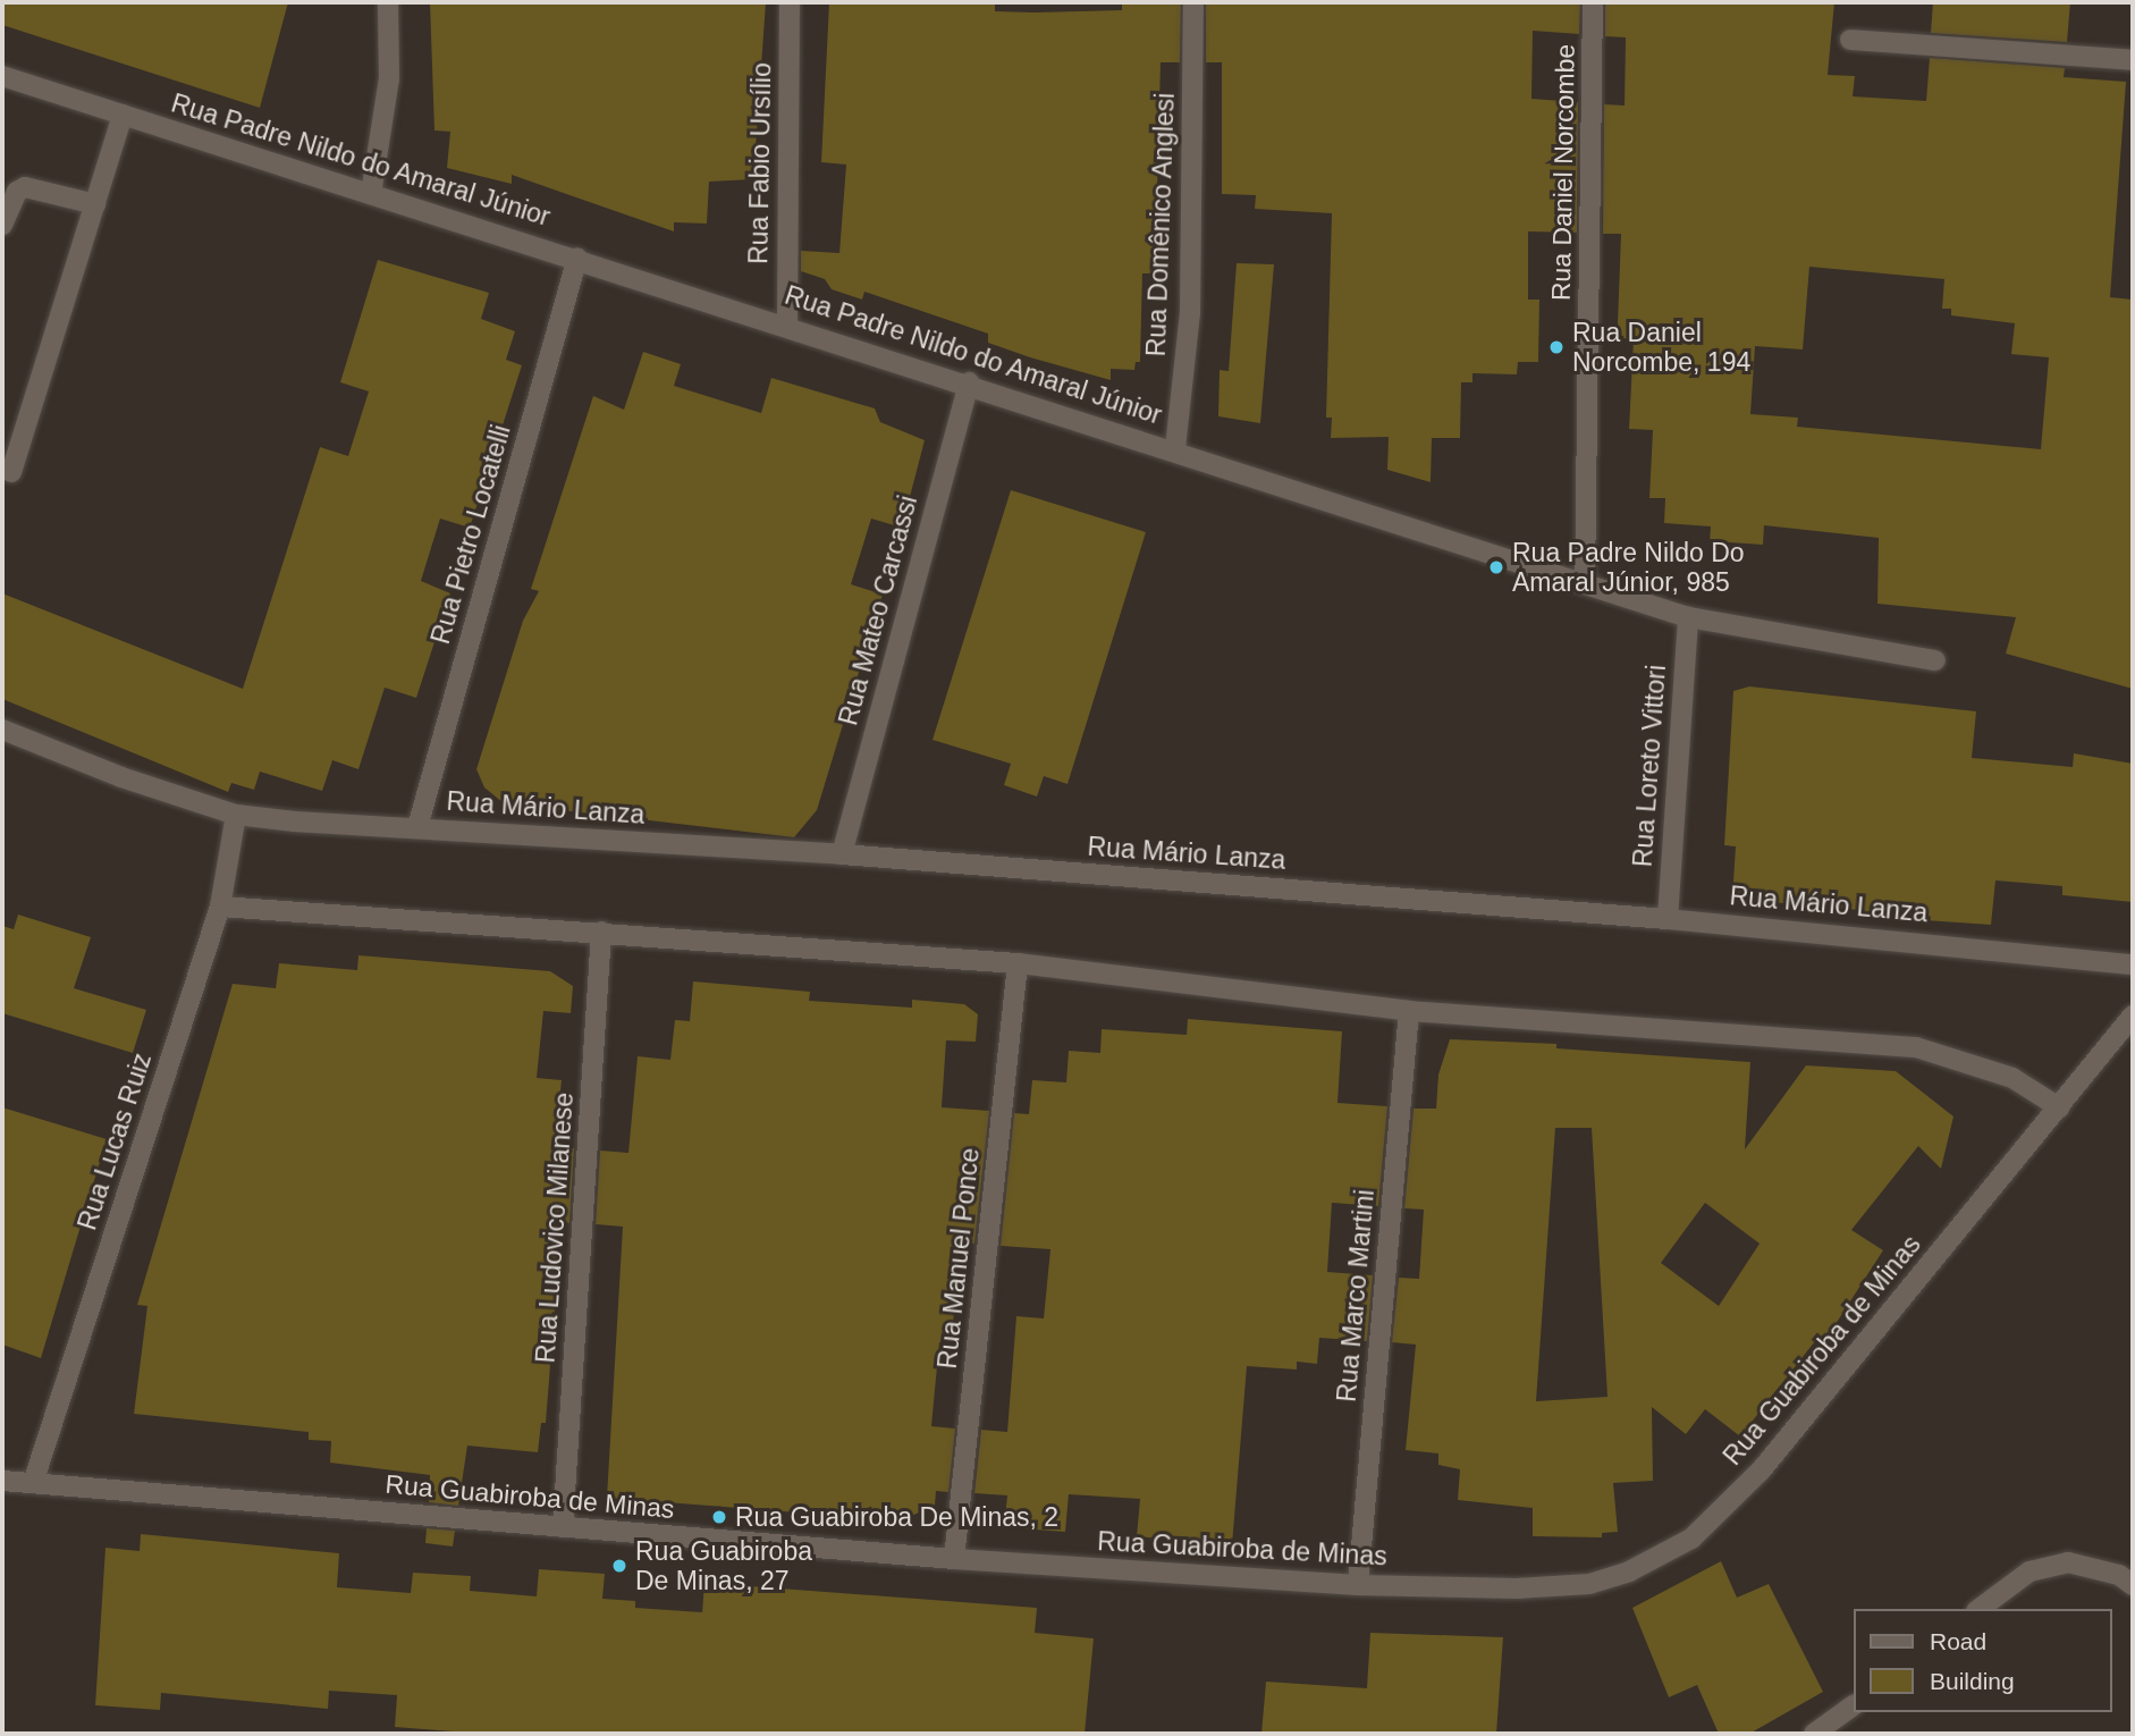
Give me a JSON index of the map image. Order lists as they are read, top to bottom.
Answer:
{
  "streets": {
    "street": [
      "Rua Padre Nildo do Amaral Júnior",
      "Rua Fabio Ursílio",
      "Rua Daniel Norcombe",
      "Rua Domênico Anglesi",
      "Rua Pietro Locatelli",
      "Rua Mateo Carcassi",
      "Rua Loreto Vittori",
      "Rua Mário Lanza",
      "Rua Lucas Ruiz",
      "Rua Ludovico Milanese",
      "Rua Manuel Ponce",
      "Rua Marco Martini",
      "Rua Guabiroba de Minas"
    ]
  },
  "crossings": [
    ["Rua Padre Nildo do Amaral Júnior", "Rua Fabio Ursílio"],
    ["Rua Padre Nildo do Amaral Júnior", "Rua Daniel Norcombe"],
    ["Rua Padre Nildo do Amaral Júnior", "Rua Domênico Anglesi"],
    ["Rua Padre Nildo do Amaral Júnior", "Rua Pietro Locatelli"],
    ["Rua Padre Nildo do Amaral Júnior", "Rua Mateo Carcassi"],
    ["Rua Padre Nildo do Amaral Júnior", "Rua Loreto Vittori"],
    ["Rua Pietro Locatelli", "Rua Mário Lanza"],
    ["Rua Mateo Carcassi", "Rua Mário Lanza"],
    ["Rua Loreto Vittori", "Rua Mário Lanza"],
    ["Rua Mário Lanza", "Rua Lucas Ruiz"],
    ["Rua Lucas Ruiz", "Rua Guabiroba de Minas"],
    ["Rua Ludovico Milanese", "Rua Guabiroba de Minas"],
    ["Rua Manuel Ponce", "Rua Guabiroba de Minas"],
    ["Rua Marco Martini", "Rua Guabiroba de Minas"]
  ],
  "places": [
    "Rua Daniel Norcombe, 194",
    "Rua Padre Nildo Do Amaral Júnior, 985",
    "Rua Guabiroba De Minas, 2",
    "Rua Guabiroba De Minas, 27"
  ],
  "legend": ["Road", "Building"]
}
